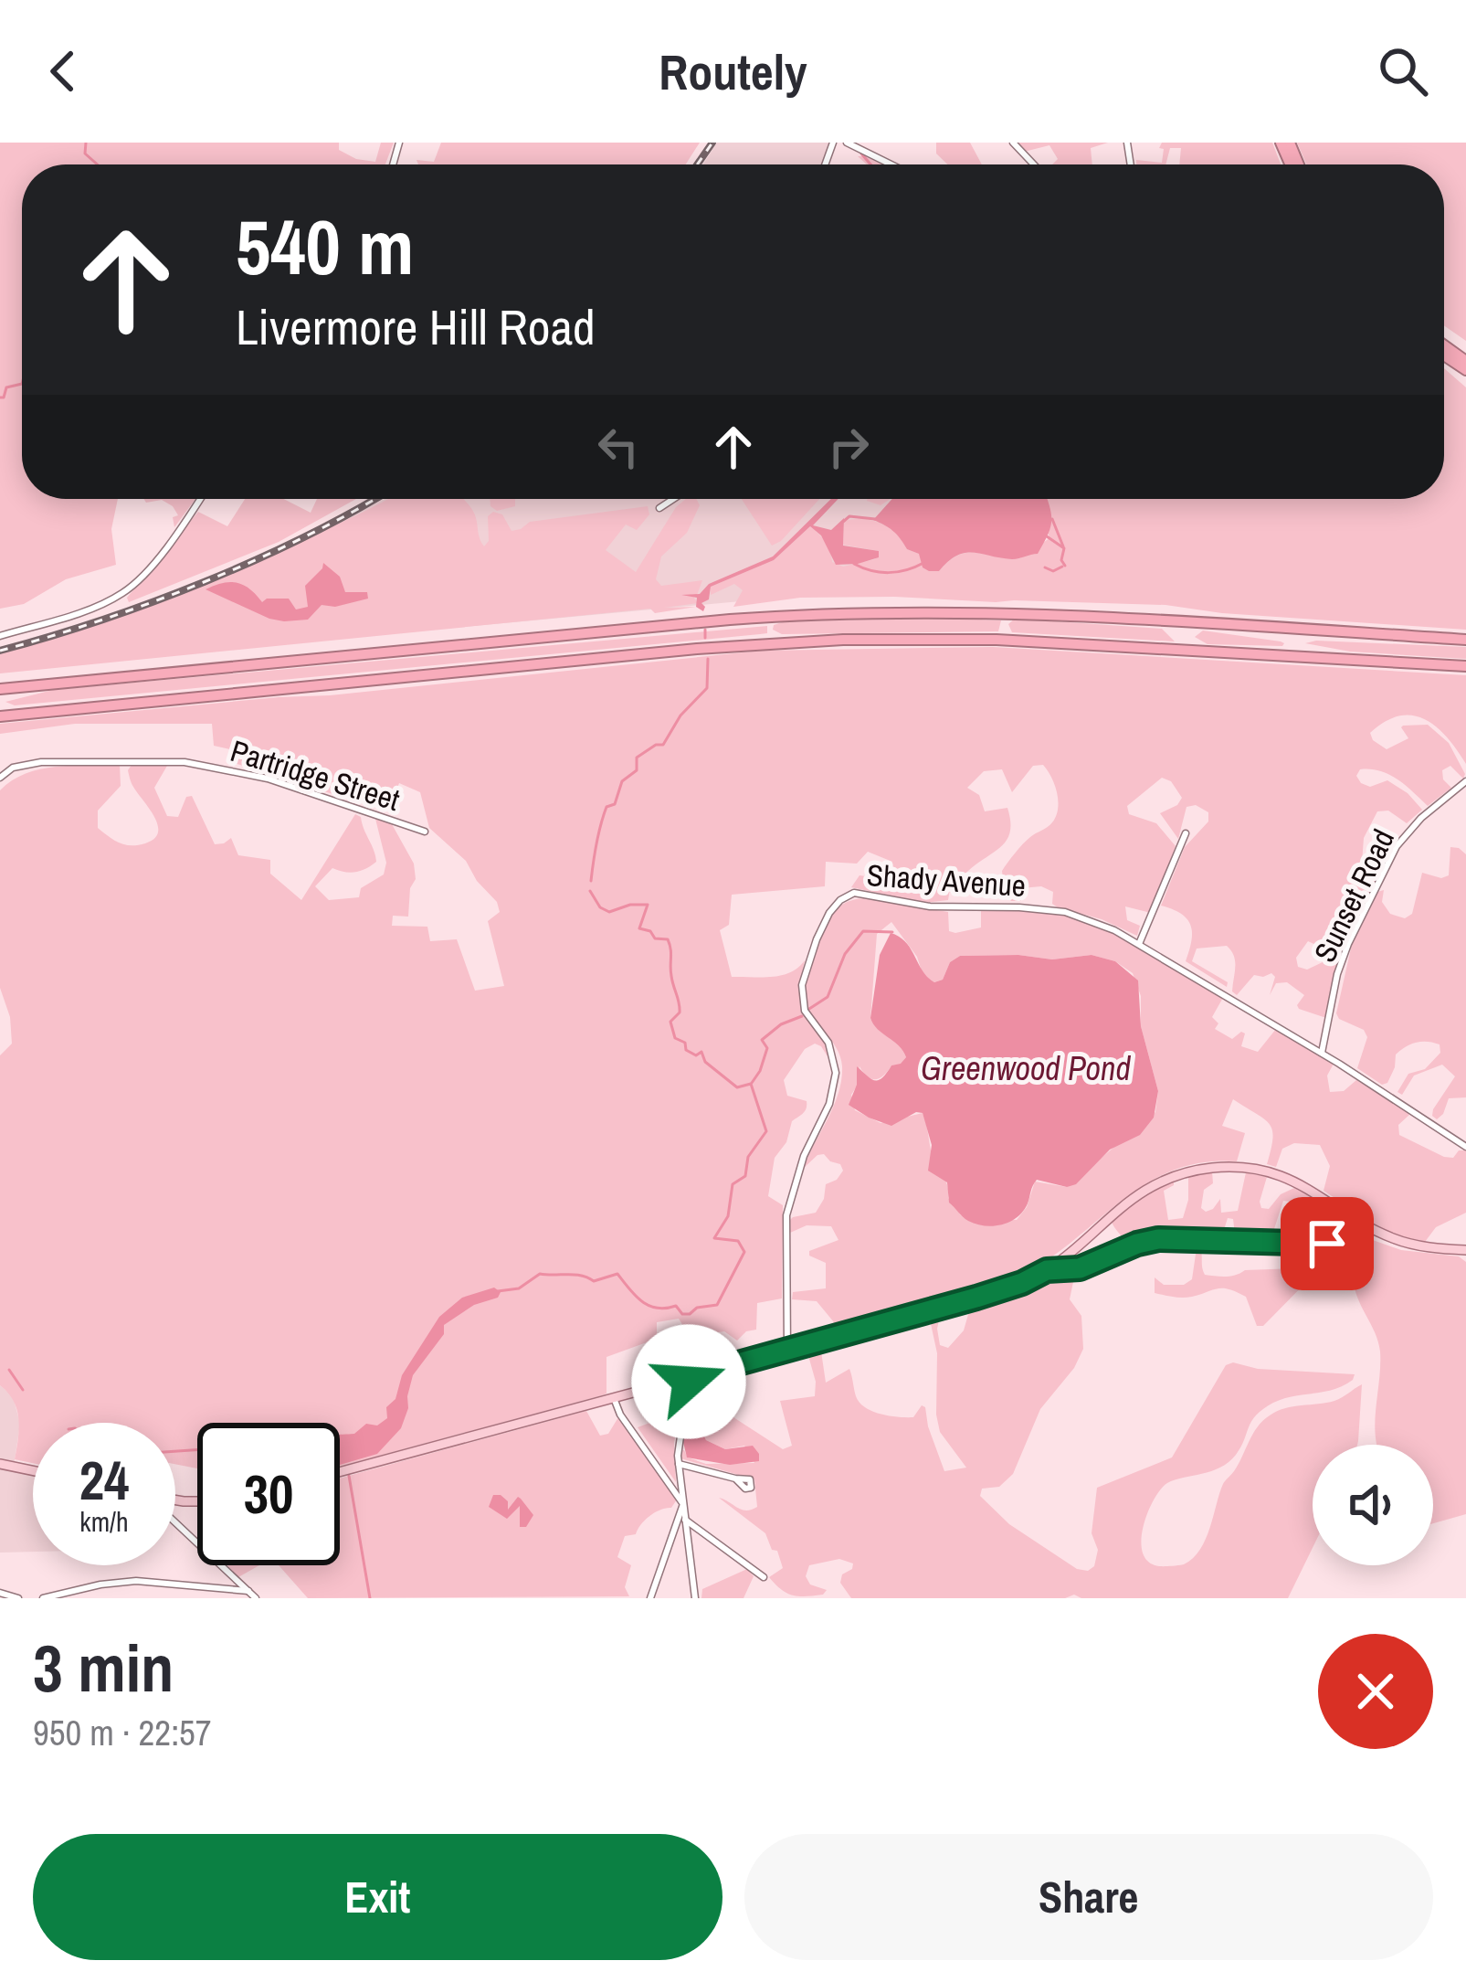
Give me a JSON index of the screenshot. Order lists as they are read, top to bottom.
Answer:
{
  "streets": {
    "street": ["Partridge Street", "Shady Avenue", "Sunset Road"]
  },
  "crossings": [
    ["Shady Avenue", "Sunset Road"]
  ],
  "water": ["Greenwood Pond"],
  "page": {
    "header": "Routely",
    "turn": ["540 m", "Livermore Hill Road"],
    "speed": "24 km/h",
    "limit": "30",
    "heading": ["3 min", "950 m · 22:57"],
    "buttons": ["Exit", "Share"]
  }
}
